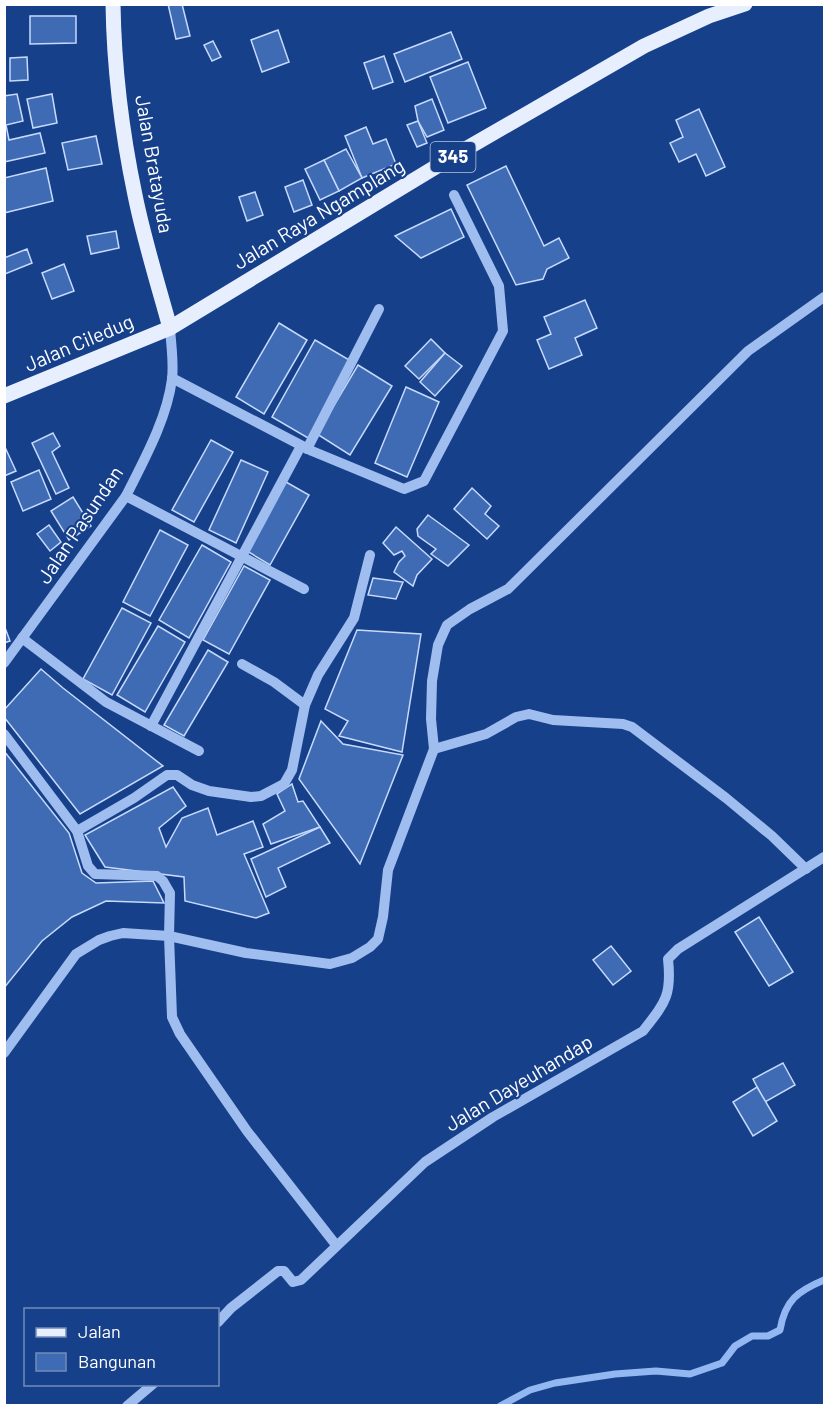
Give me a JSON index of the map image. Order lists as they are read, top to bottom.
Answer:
{
  "streets": {
    "main road": [
      "345",
      "Jalan Bratayuda",
      "Jalan Raya Ngamplang",
      "Jalan Ciledug"
    ],
    "street": ["Jalan Pasundan", "Jalan Dayeuhandap"]
  },
  "crossings": [
    ["Jalan Bratayuda", "Jalan Raya Ngamplang"],
    ["Jalan Bratayuda", "Jalan Ciledug"],
    ["Jalan Bratayuda", "Jalan Pasundan"],
    ["Jalan Raya Ngamplang", "Jalan Ciledug"],
    ["Jalan Raya Ngamplang", "Jalan Pasundan"],
    ["Jalan Ciledug", "Jalan Pasundan"]
  ],
  "legend": ["Jalan", "Bangunan"]
}
